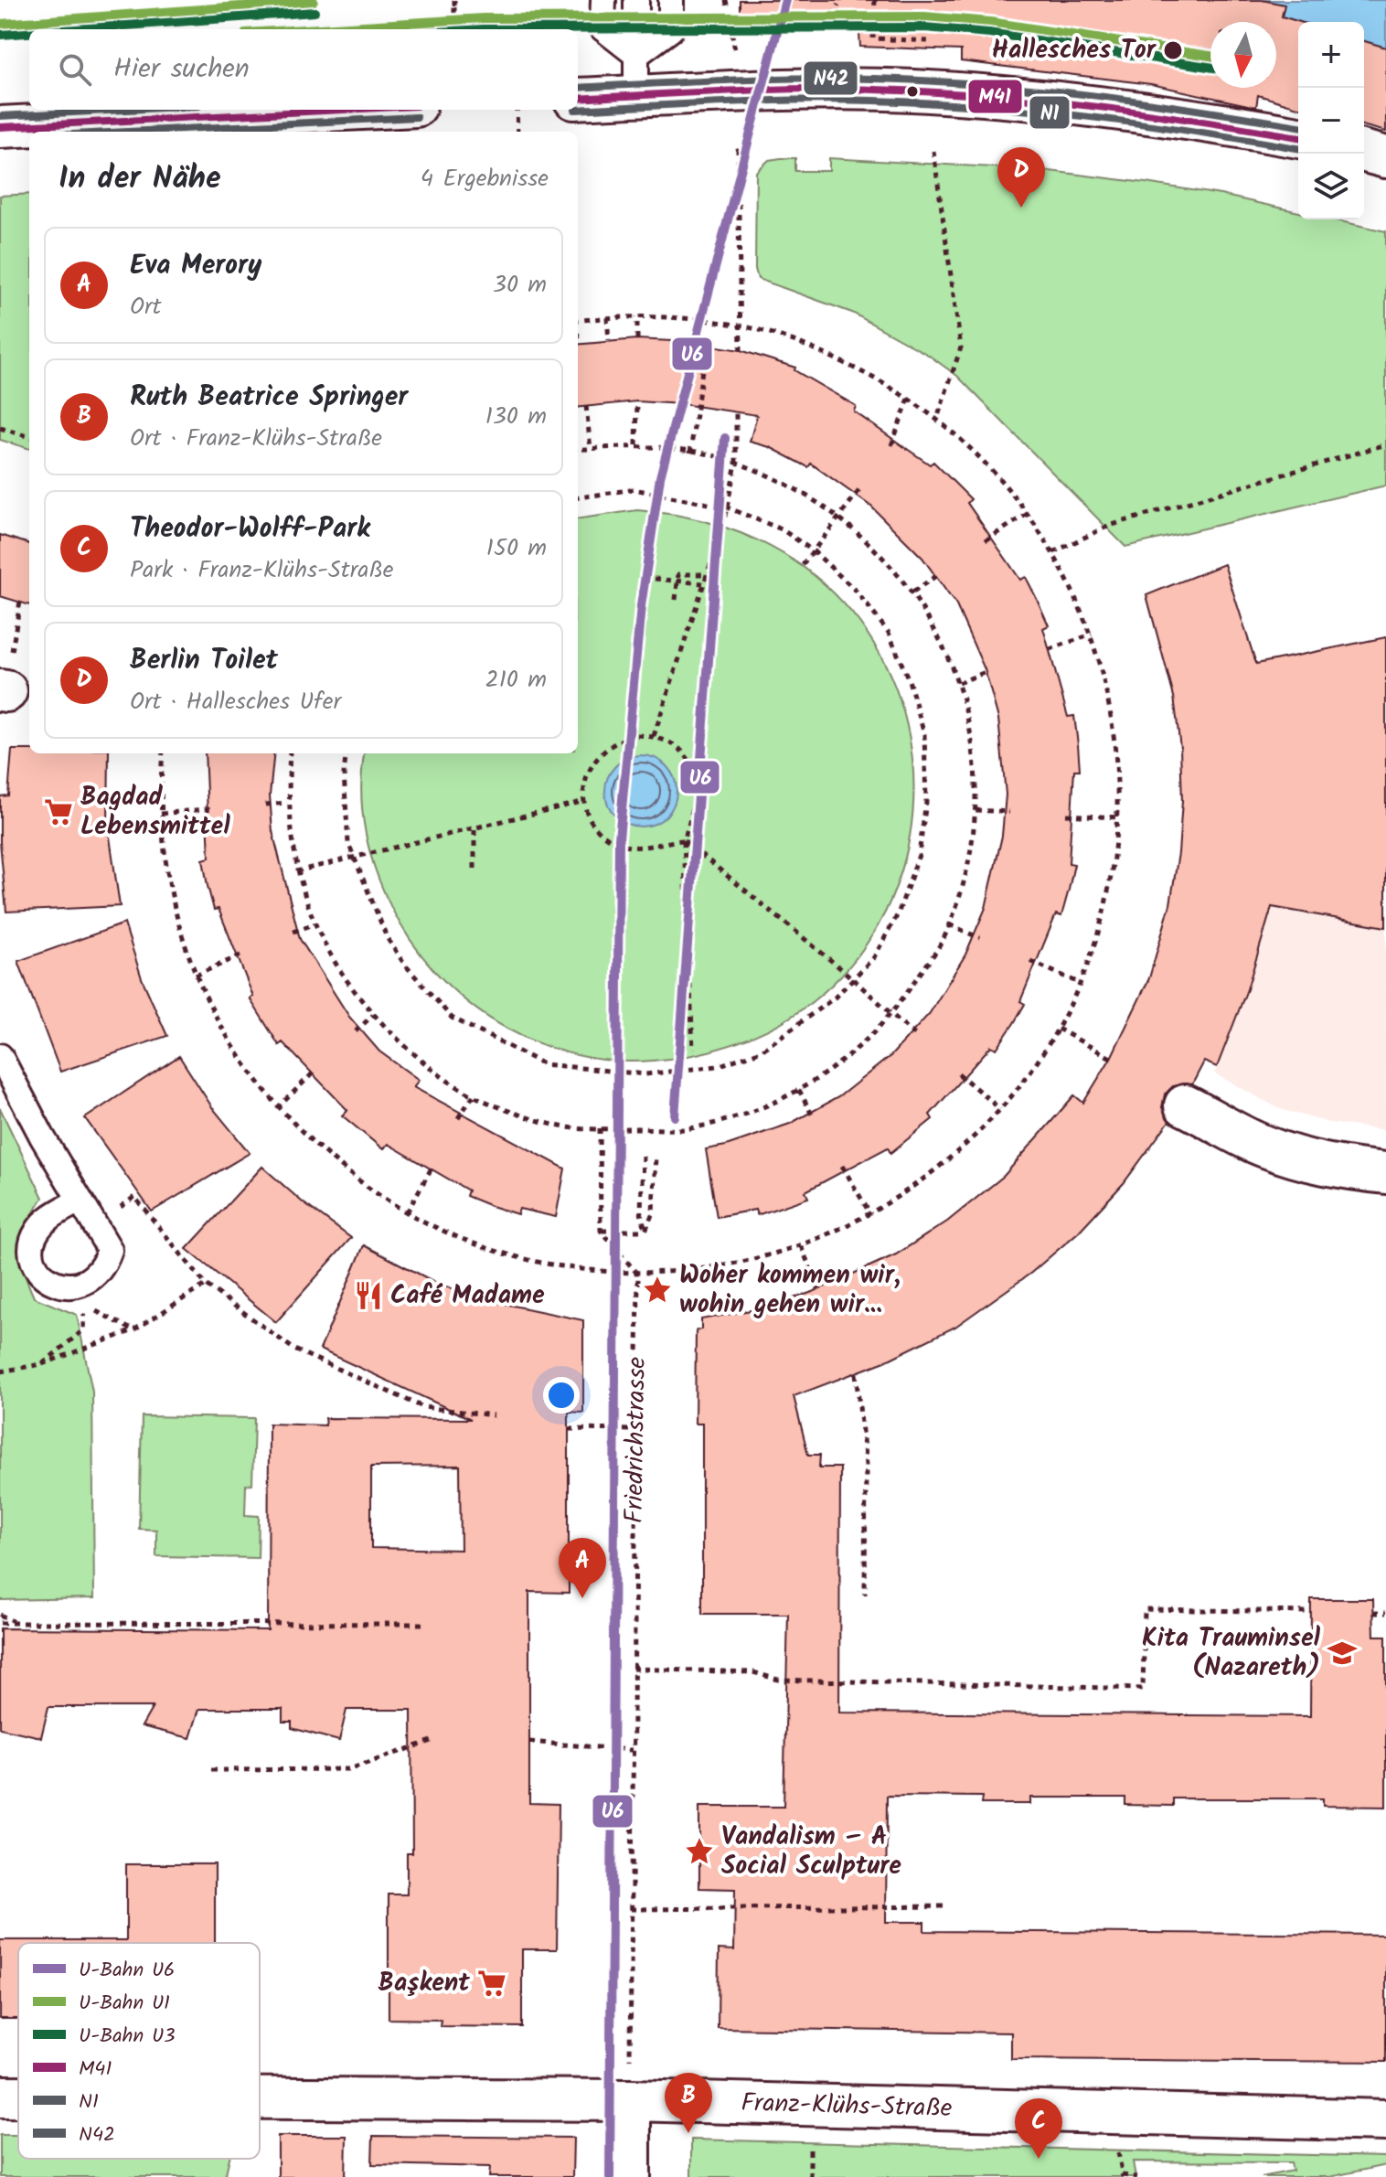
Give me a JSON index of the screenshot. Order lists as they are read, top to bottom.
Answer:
{
  "streets": {
    "street": ["Franz-Klühs-Straße"],
    "path": ["Friedrichstrasse"]
  },
  "crossings": [
    ["Friedrichstrasse", "Franz-Klühs-Straße"]
  ],
  "places": {
    "other": ["Hallesches Tor"],
    "supermarket": ["Bagdad Lebensmittel", "Başkent"],
    "place": ["Woher kommen wir, wohin gehen wir...", "Vandalism – A Social Sculpture"],
    "restaurant": ["Café Madame"],
    "school or university": ["Kita Trauminsel (Nazareth)"]
  },
  "lines": [
    "metro line U6",
    "metro line U1",
    "metro line U3",
    "transit line N42",
    "transit line M41",
    "transit line N1"
  ],
  "legend": [
    "U-Bahn U6",
    "U-Bahn U1",
    "U-Bahn U3",
    "M41",
    "N1",
    "N42"
  ],
  "north": "bottom",
  "page": {
    "map_buttons": ["+", "−"],
    "search": "Hier suchen",
    "heading": ["In der Nähe", "4 Ergebnisse"],
    "pins": [
      "D",
      "A",
      "B",
      "C"
    ],
    "list": [
      {
        "mark": "A",
        "name": "Eva Merory",
        "note": "Ort",
        "value": "30 m"
      },
      {
        "mark": "B",
        "name": "Ruth Beatrice Springer",
        "note": "Ort · Franz-Klühs-Straße",
        "value": "130 m"
      },
      {
        "mark": "C",
        "name": "Theodor-Wolff-Park",
        "note": "Park · Franz-Klühs-Straße",
        "value": "150 m"
      },
      {
        "mark": "D",
        "name": "Berlin Toilet",
        "note": "Ort · Hallesches Ufer",
        "value": "210 m"
      }
    ]
  }
}
